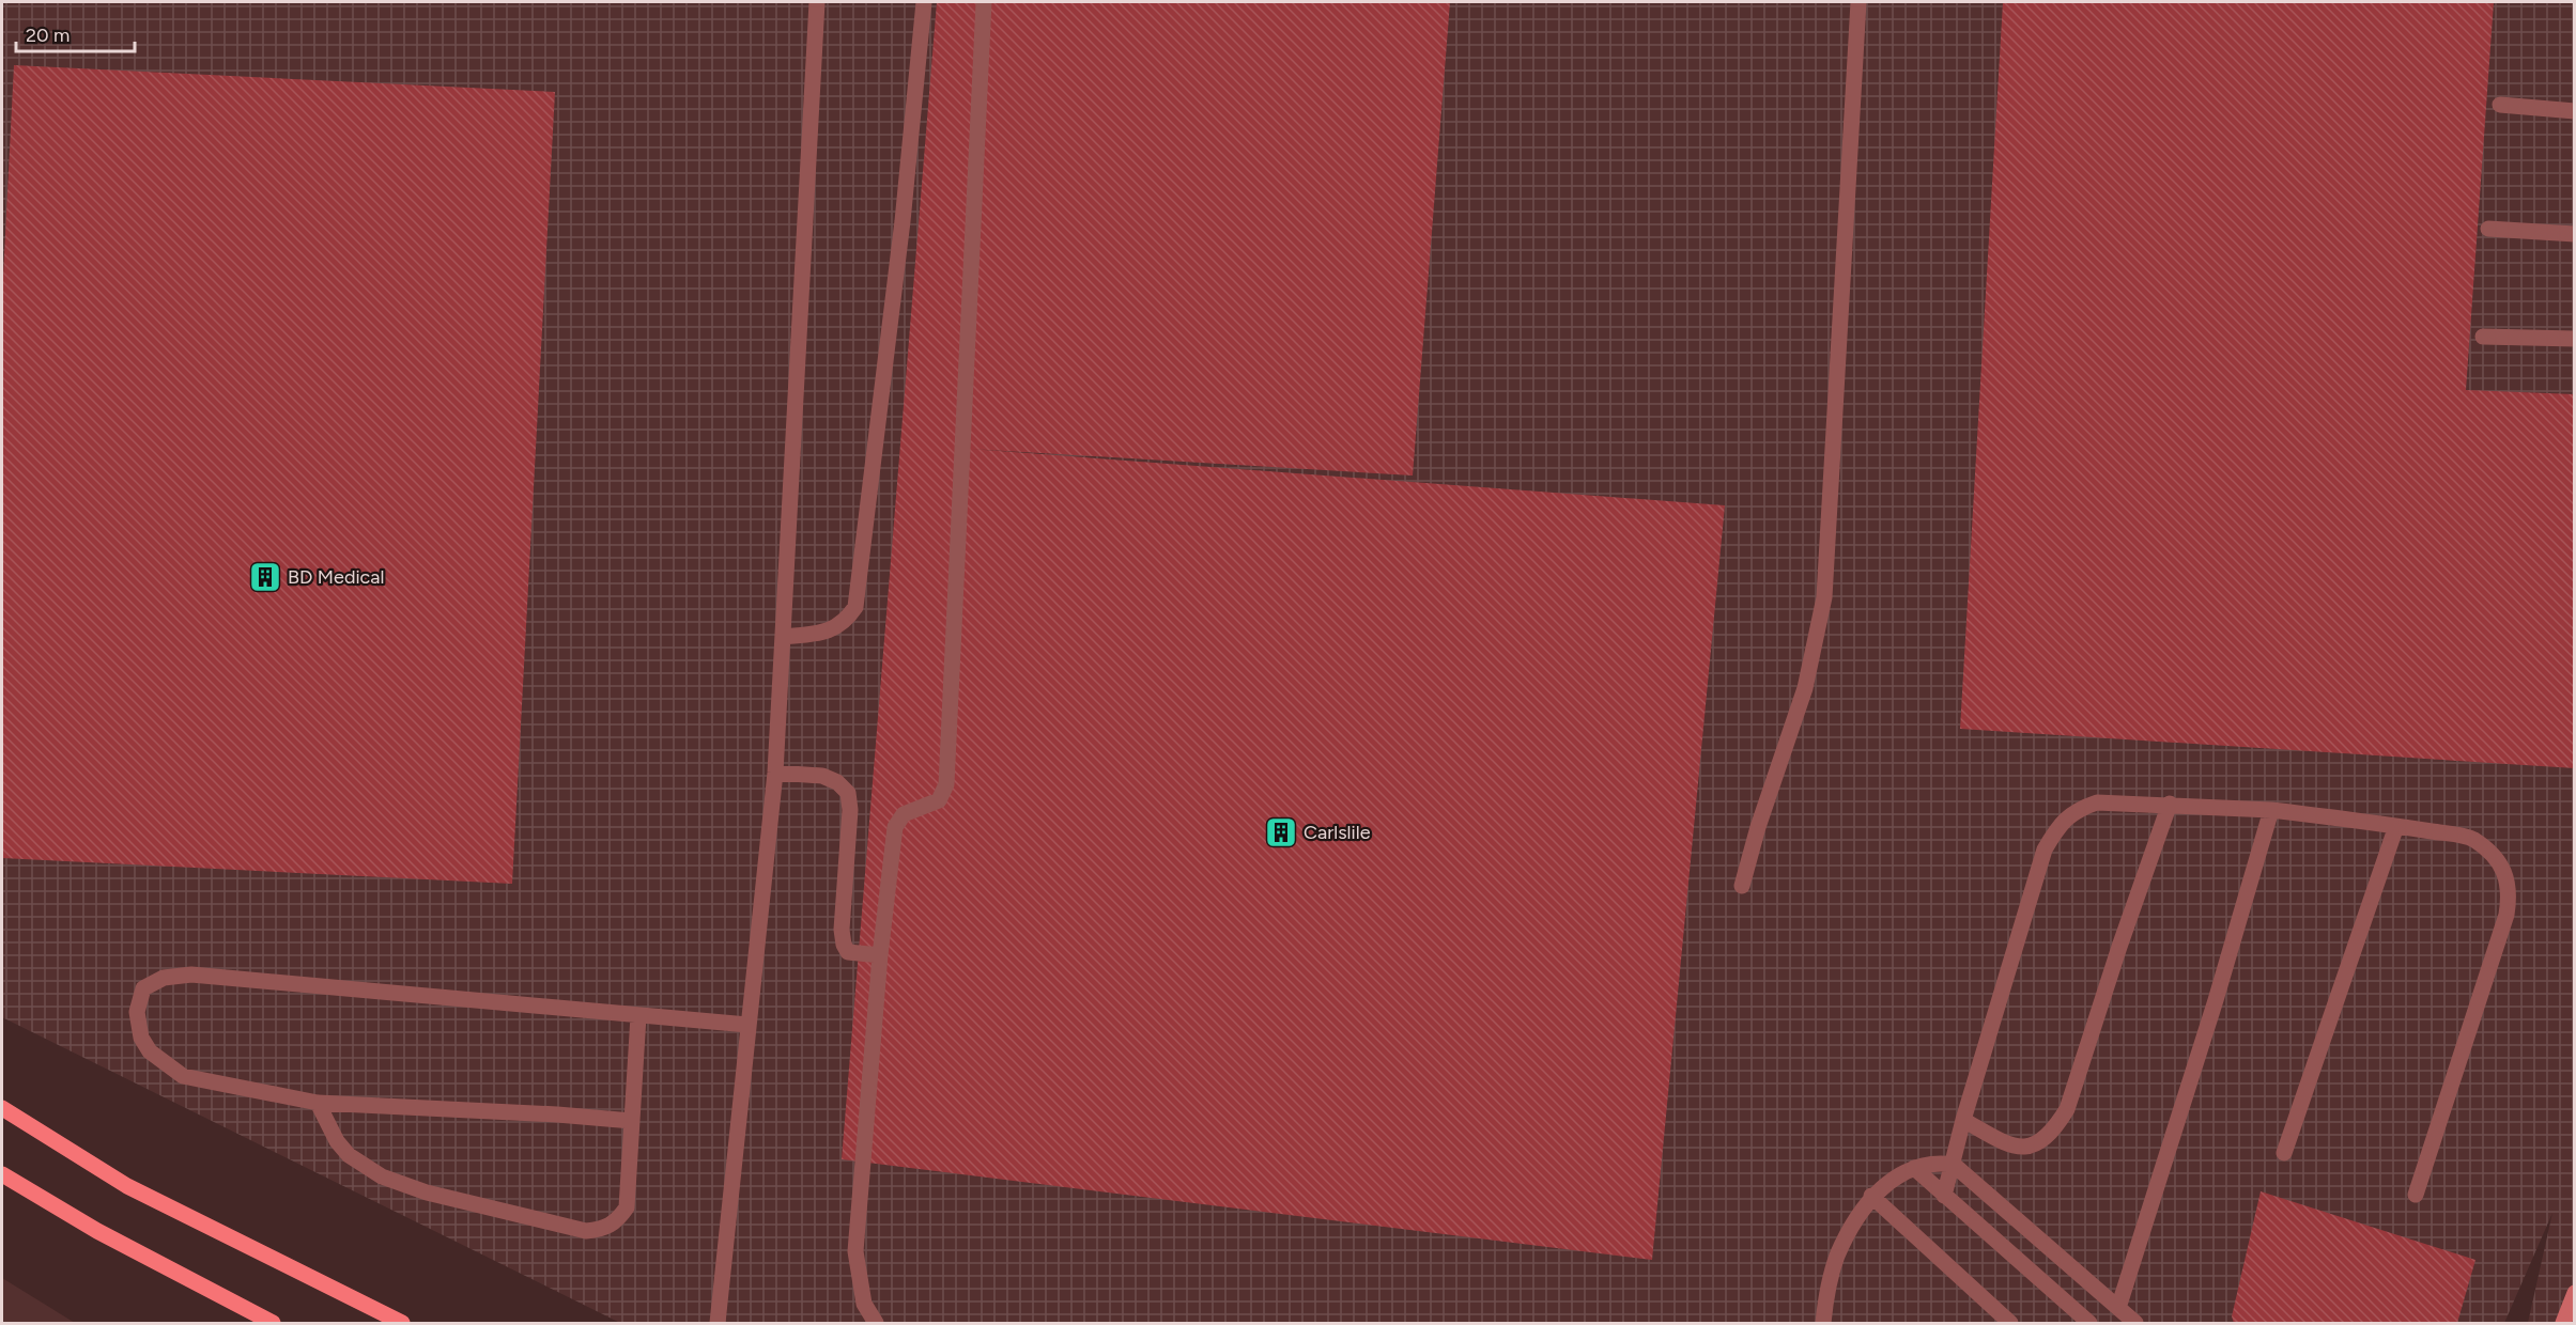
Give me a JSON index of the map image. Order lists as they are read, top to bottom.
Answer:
{
  "places": {
    "building": ["BD Medical", "Carlslile"]
  },
  "scale_bar": "20 m"
}
